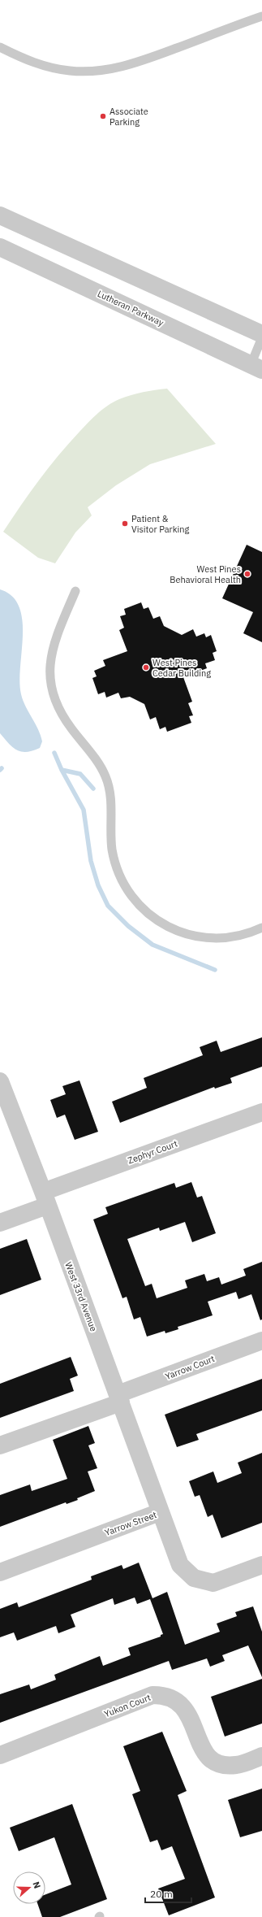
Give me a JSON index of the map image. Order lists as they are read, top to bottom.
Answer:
{
  "streets": {
    "street": [
      "Lutheran Parkway",
      "Zephyr Court",
      "West 33rd Avenue",
      "Yarrow Court",
      "Yarrow Street",
      "Yukon Court"
    ]
  },
  "crossings": [
    ["Zephyr Court", "West 33rd Avenue"],
    ["West 33rd Avenue", "Yarrow Court"],
    ["West 33rd Avenue", "Yarrow Street"]
  ],
  "places": [
    "Associate Parking",
    "Patient & Visitor Parking",
    "West Pines Behavioral Health",
    "West Pines Cedar Building"
  ],
  "scale_bar": "20 m",
  "north": "right"
}
